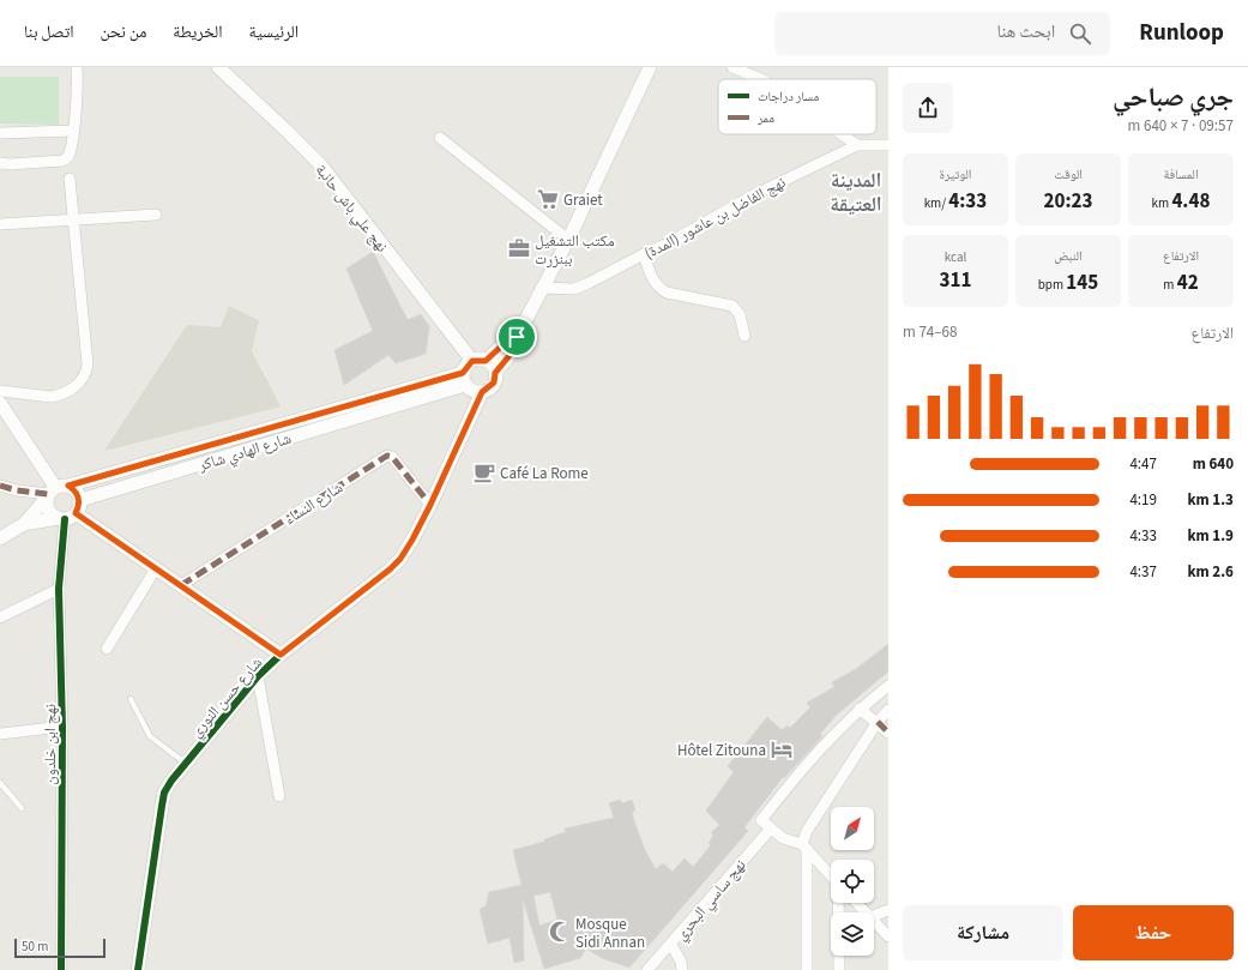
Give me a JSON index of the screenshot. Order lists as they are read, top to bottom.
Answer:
{
  "streets": {
    "street": [
      "نهج علي باش حانبة",
      "نهج الفاضل بن عاشور (المدة)",
      "شارع الهادي شاكر",
      "شارع النساء",
      "شارع حسن النوري",
      "نهج ابن خلدون",
      "نهج ساسي البحري"
    ]
  },
  "crossings": [
    ["نهج علي باش حانبة", "شارع الهادي شاكر"],
    ["نهج علي باش حانبة", "شارع حسن النوري"],
    ["شارع الهادي شاكر", "شارع حسن النوري"],
    ["شارع الهادي شاكر", "نهج ابن خلدون"],
    ["شارع النساء", "شارع حسن النوري"]
  ],
  "districts": ["المدينة العتيقة"],
  "places": {
    "supermarket": ["Graiet"],
    "office": ["مكتب التشغيل ببنزرت"],
    "cafe": ["Café La Rome"],
    "hotel": ["Hôtel Zitouna"],
    "mosque": ["Mosque Sidi Annan"]
  },
  "legend": ["مسار دراجات", "ممر"],
  "scale_bar": "50 m",
  "north": "top right",
  "page": {
    "header": "Runloop",
    "search": "ابحث هنا",
    "nav": [
      "الرئيسية",
      "الخريطة",
      "من نحن",
      "اتصل بنا"
    ],
    "heading": ["جري صباحي", "09:57 · 7 × 640 m"],
    "stats": [
      ["المسافة", "4.48 km"],
      ["الوقت", "20:23"],
      ["الوتيرة", "4:33 /km"],
      ["الارتفاع", "42 m"],
      ["النبض", "145 bpm"],
      ["kcal", "311"]
    ],
    "chart": ["الارتفاع", "68–74 m"],
    "list": [
      {
        "name": "640 m",
        "note": "4:47"
      },
      {
        "name": "1.3 km",
        "note": "4:19"
      },
      {
        "name": "1.9 km",
        "note": "4:33"
      },
      {
        "name": "2.6 km",
        "note": "4:37"
      }
    ],
    "buttons": ["حفظ", "مشاركة"],
    "scale": "50 m"
  }
}
